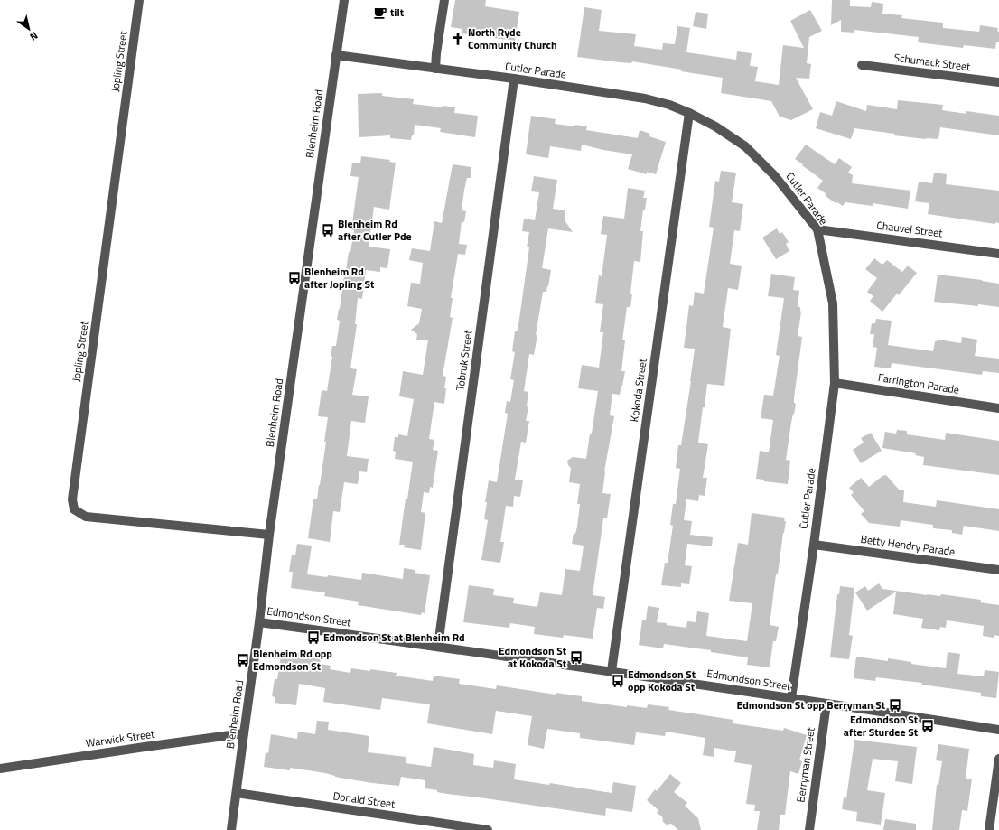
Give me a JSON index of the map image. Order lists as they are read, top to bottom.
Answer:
{
  "streets": {
    "street": [
      "Jopling Street",
      "Schumack Street",
      "Cutler Parade",
      "Blenheim Road",
      "Chauvel Street",
      "Tobruk Street",
      "Farrington Parade",
      "Kokoda Street",
      "Betty Hendry Parade",
      "Edmondson Street",
      "Warwick Street",
      "Berryman Street",
      "Donald Street"
    ]
  },
  "crossings": [
    ["Jopling Street", "Blenheim Road"],
    ["Cutler Parade", "Blenheim Road"],
    ["Cutler Parade", "Chauvel Street"],
    ["Cutler Parade", "Tobruk Street"],
    ["Cutler Parade", "Farrington Parade"],
    ["Cutler Parade", "Kokoda Street"],
    ["Cutler Parade", "Betty Hendry Parade"],
    ["Cutler Parade", "Edmondson Street"],
    ["Blenheim Road", "Edmondson Street"],
    ["Blenheim Road", "Warwick Street"],
    ["Blenheim Road", "Donald Street"],
    ["Tobruk Street", "Edmondson Street"],
    ["Kokoda Street", "Edmondson Street"],
    ["Edmondson Street", "Berryman Street"]
  ],
  "places": {
    "cafe": ["tilt"],
    "church": ["North Ryde Community Church"],
    "bus stop": [
      "Blenheim Rd after Cutler Pde",
      "Blenheim Rd after Jopling St",
      "Edmondson St at Blenheim Rd",
      "Edmondson St at Kokoda St",
      "Blenheim Rd opp Edmondson St",
      "Edmondson St opp Kokoda St",
      "Edmondson St opp Berryman St",
      "Edmondson St after Sturdee St"
    ]
  },
  "north": "bottom right"
}
